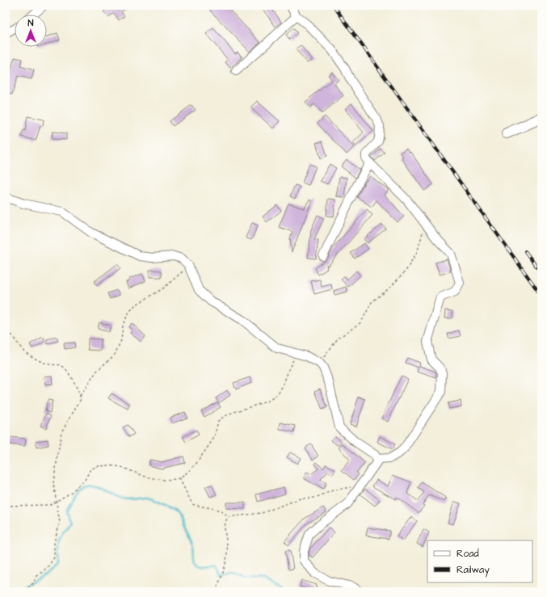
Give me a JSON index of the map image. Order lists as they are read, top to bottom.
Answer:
{
  "legend": ["Road", "Railway"],
  "north": "top"
}
